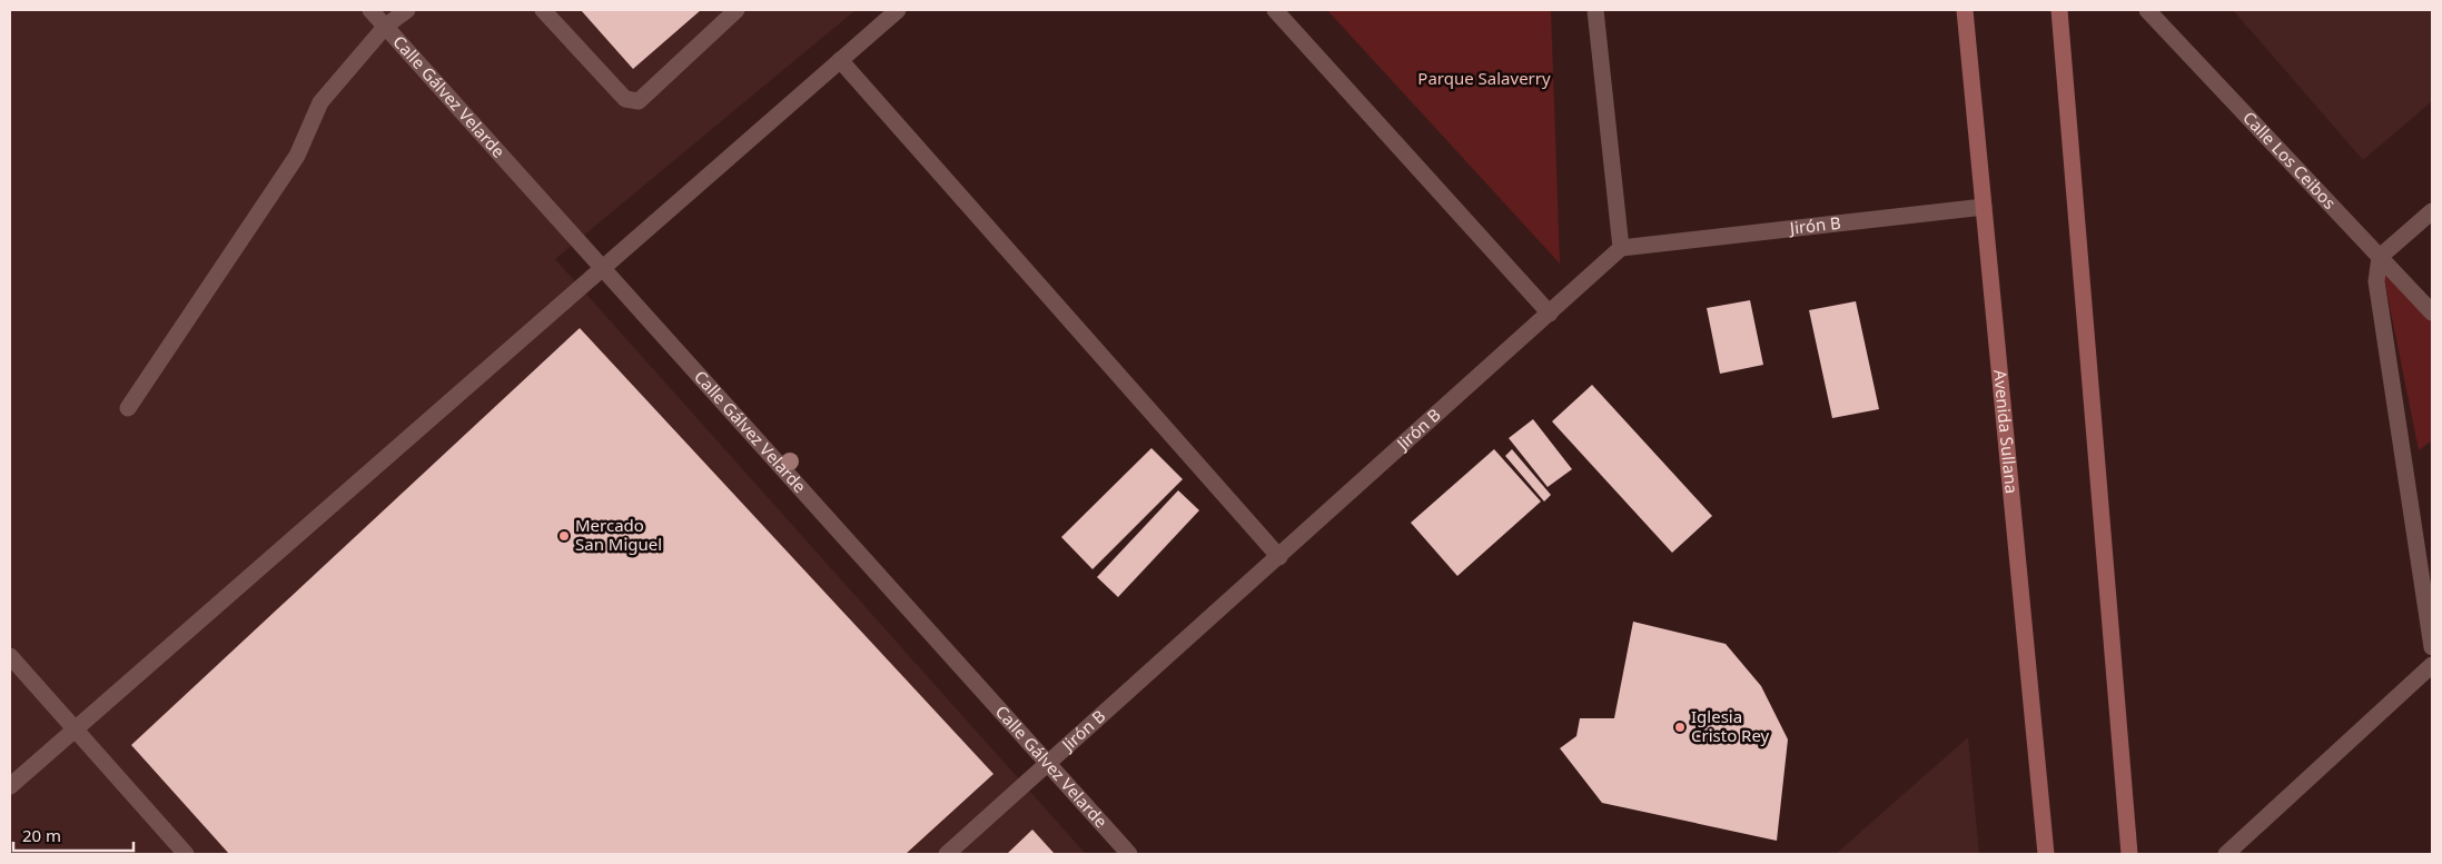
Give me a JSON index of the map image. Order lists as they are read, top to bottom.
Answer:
{
  "streets": {
    "main road": ["Avenida Sullana"],
    "street": ["Calle Gálvez Velarde", "Calle Los Ceibos", "Jirón B"]
  },
  "crossings": [
    ["Calle Gálvez Velarde", "Jirón B"],
    ["Jirón B", "Avenida Sullana"]
  ],
  "parks": ["Parque Salaverry"],
  "places": ["Mercado San Miguel", "Iglesia Cristo Rey"],
  "scale_bar": "20 m"
}
